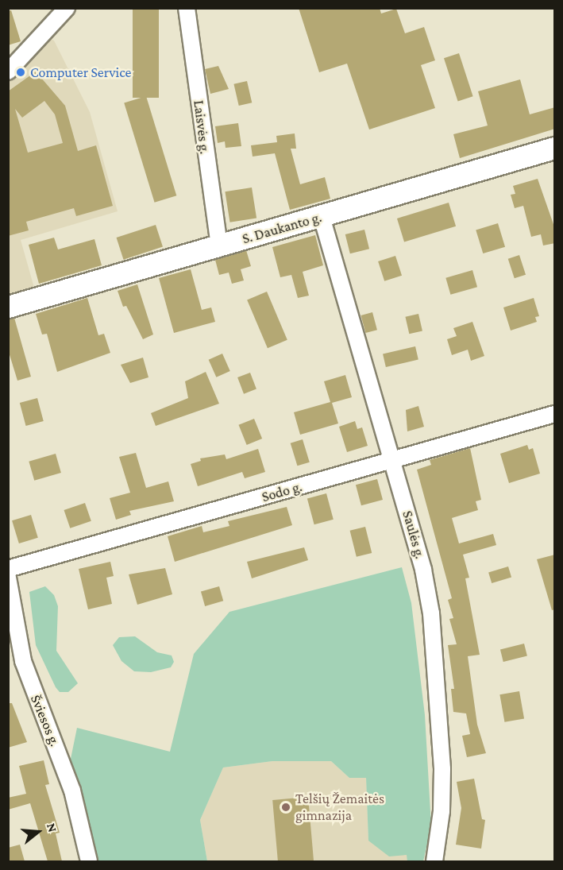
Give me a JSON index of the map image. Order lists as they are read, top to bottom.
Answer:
{
  "streets": {
    "main road": ["S. Daukanto g."],
    "street": [
      "Laisvės g.",
      "Sodo g.",
      "Saulės g.",
      "Šviesos g."
    ]
  },
  "crossings": [
    ["Laisvės g.", "S. Daukanto g."],
    ["S. Daukanto g.", "Saulės g."],
    ["Sodo g.", "Saulės g."]
  ],
  "places": ["Computer Service", "Telšių Žemaitės gimnazija"],
  "north": "right"
}
